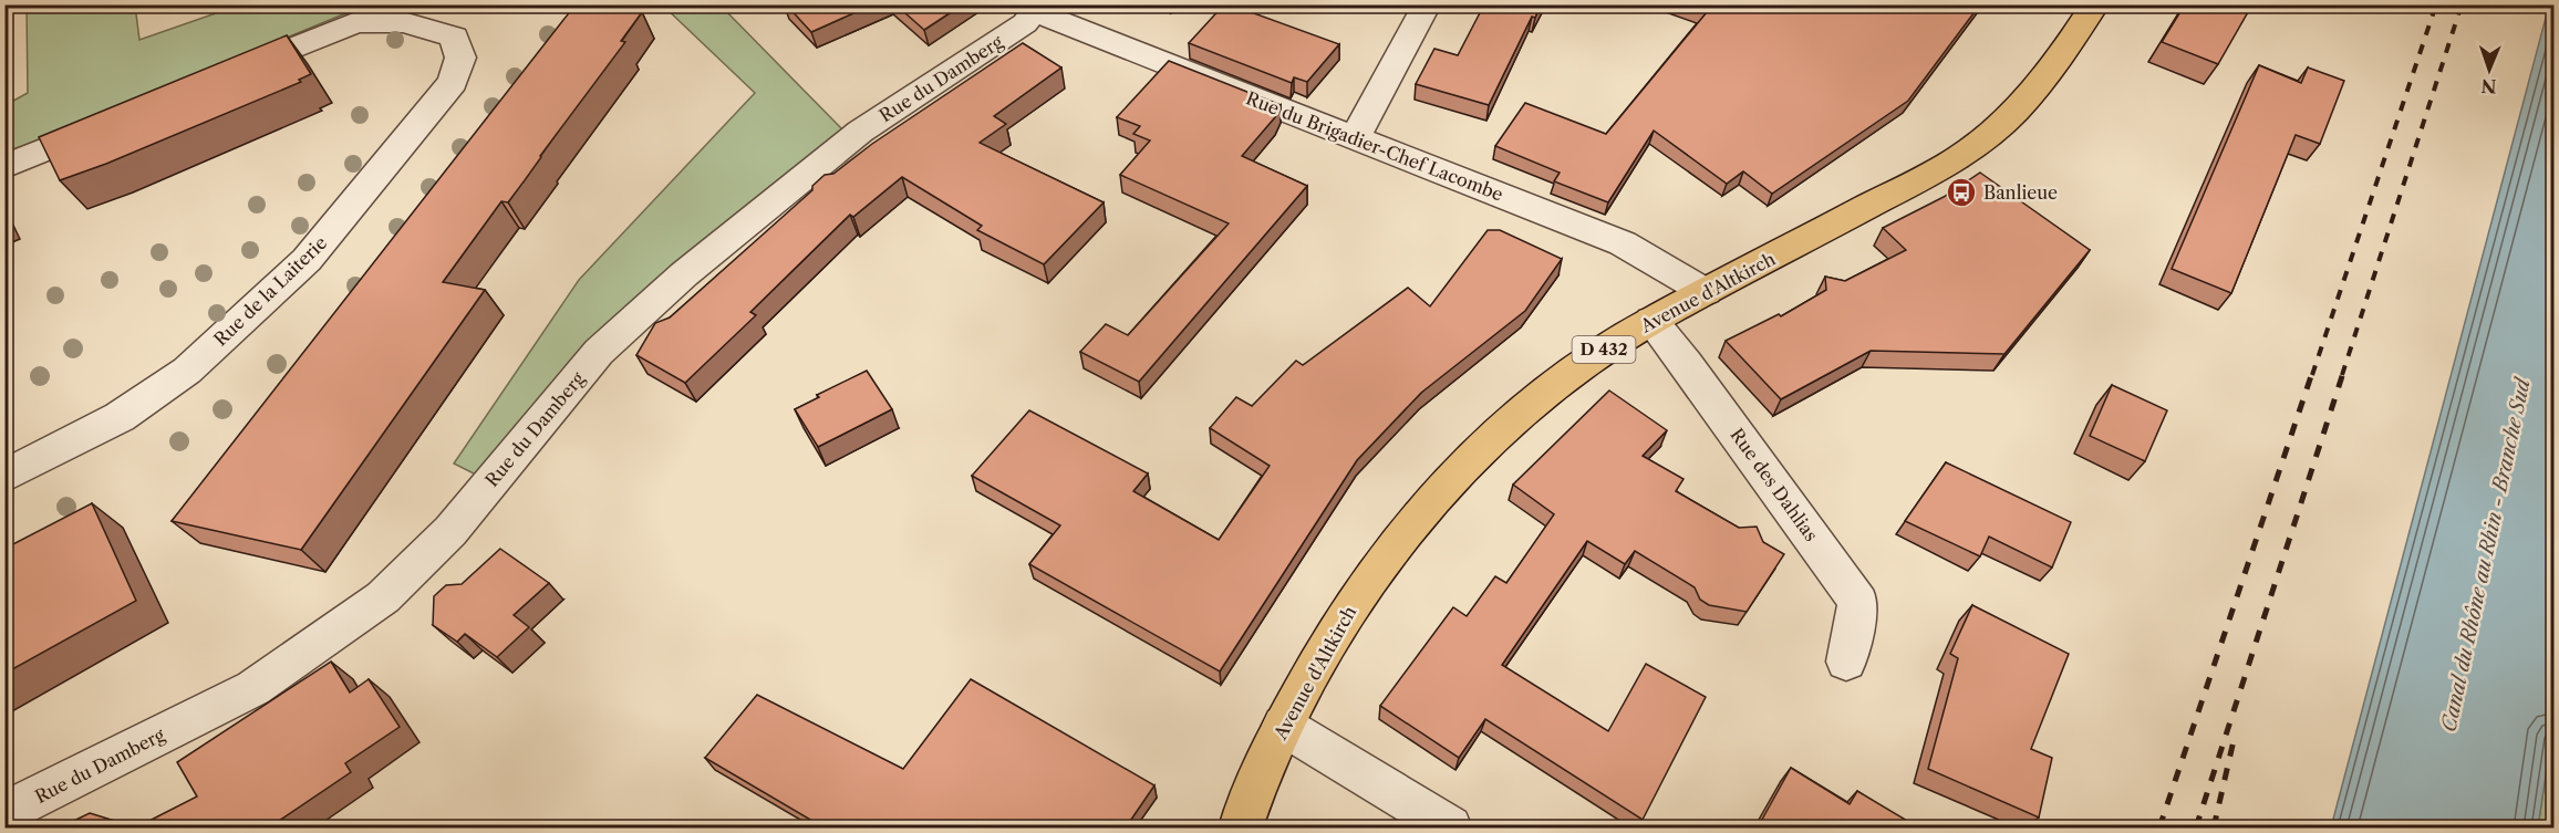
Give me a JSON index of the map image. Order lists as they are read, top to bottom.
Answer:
{
  "streets": {
    "main road": ["Avenue d'Altkirch", "D 432"],
    "street": [
      "Rue du Damberg",
      "Rue du Brigadier-Chef Lacombe",
      "Rue de la Laiterie",
      "Rue des Dahlias"
    ]
  },
  "crossings": [
    ["Rue du Damberg", "Rue du Brigadier-Chef Lacombe"],
    ["Rue du Brigadier-Chef Lacombe", "Avenue d'Altkirch"],
    ["Avenue d'Altkirch", "Rue des Dahlias"]
  ],
  "water": ["Canal du Rhône au Rhin - Branche Sud"],
  "places": {
    "bus stop": ["Banlieue"]
  },
  "north": "bottom"
}
